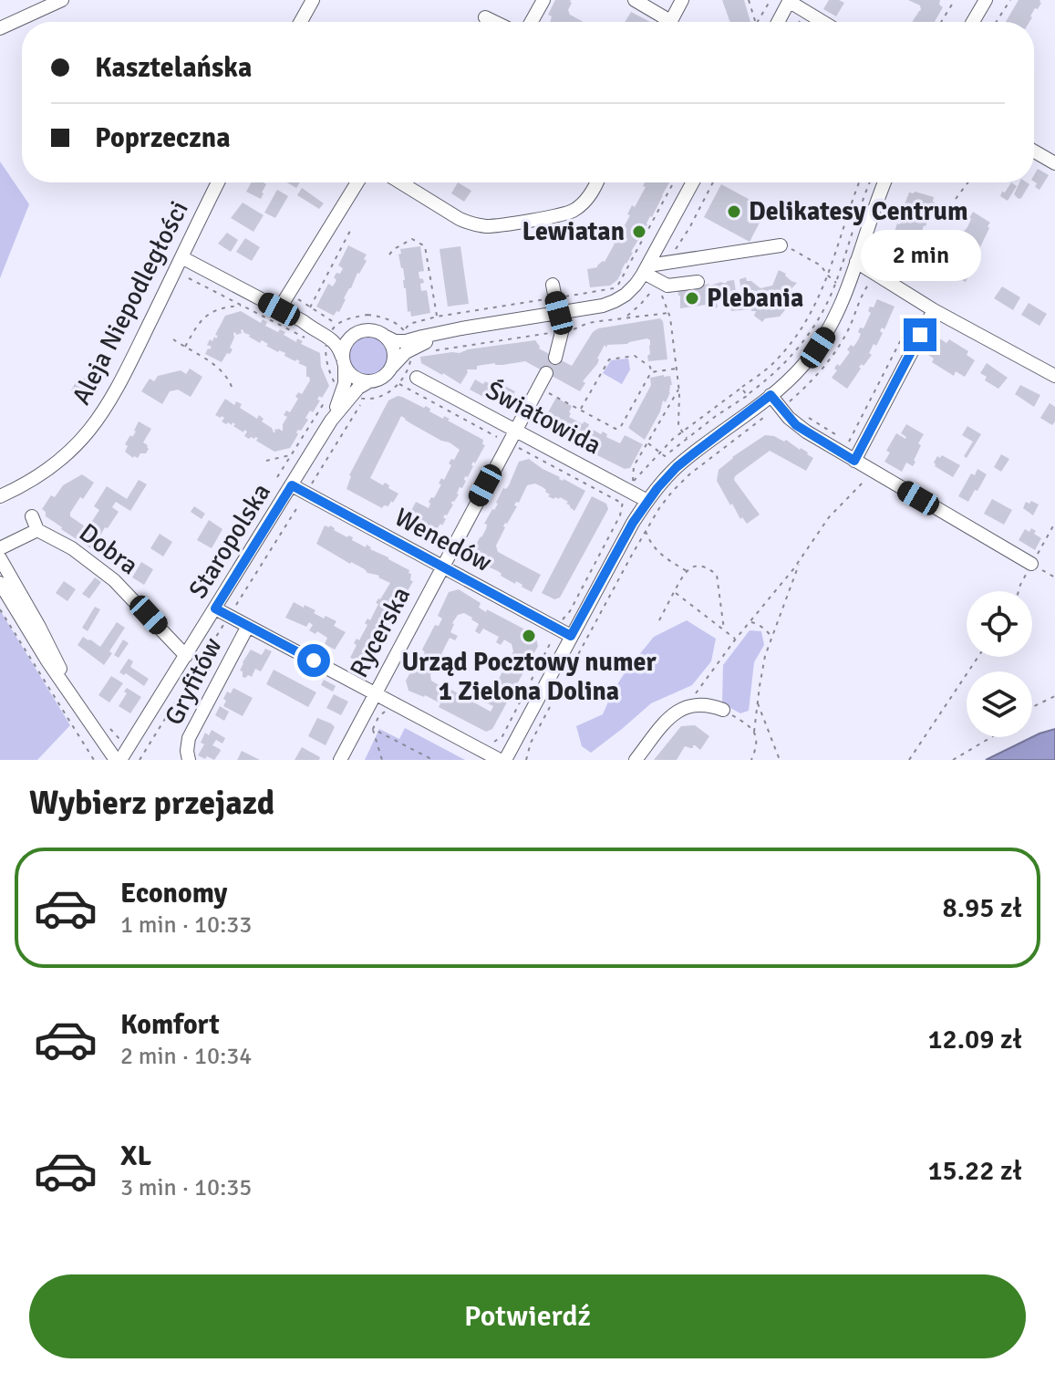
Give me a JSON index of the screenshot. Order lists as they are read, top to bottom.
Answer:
{
  "streets": {
    "street": [
      "Aleja Niepodległości",
      "Światowida",
      "Wenedów",
      "Staropolska",
      "Dobra",
      "Rycerska",
      "Gryfitów"
    ]
  },
  "crossings": [
    ["Światowida", "Rycerska"],
    ["Wenedów", "Staropolska"],
    ["Wenedów", "Rycerska"],
    ["Staropolska", "Dobra"]
  ],
  "places": [
    "Delikatesy Centrum",
    "Lewiatan",
    "Plebania",
    "Urząd Pocztowy numer 1 Zielona Dolina"
  ],
  "page": {
    "banner": ["Kasztelańska", "Poprzeczna"],
    "bubble": "2 min",
    "heading": "Wybierz przejazd",
    "list": [
      {
        "name": "Economy",
        "note": "1 min · 10:33",
        "value": "8.95 zł"
      },
      {
        "name": "Komfort",
        "note": "2 min · 10:34",
        "value": "12.09 zł"
      },
      {
        "name": "XL",
        "note": "3 min · 10:35",
        "value": "15.22 zł"
      }
    ],
    "buttons": "Potwierdź"
  }
}
